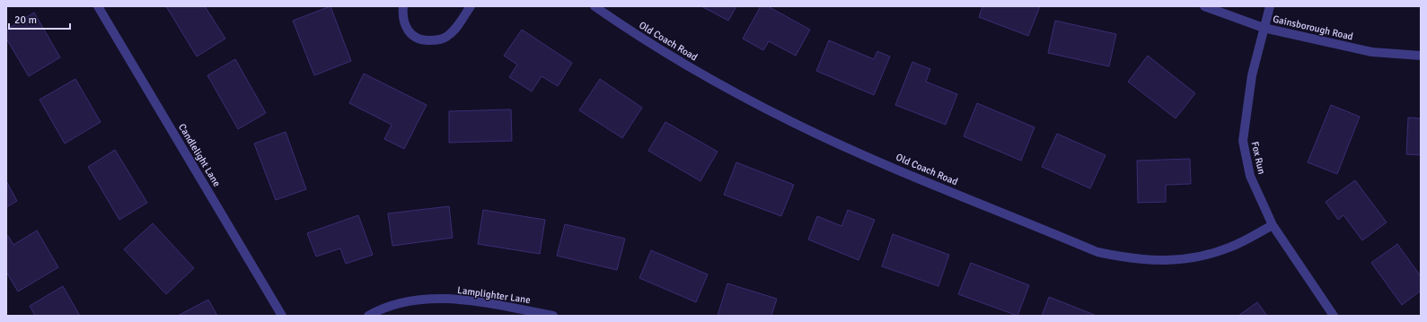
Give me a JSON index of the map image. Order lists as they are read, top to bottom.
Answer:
{
  "streets": {
    "street": [
      "Gainsborough Road",
      "Old Coach Road",
      "Candlelight Lane",
      "Fox Run",
      "Lamplighter Lane"
    ]
  },
  "crossings": [
    ["Gainsborough Road", "Fox Run"],
    ["Old Coach Road", "Fox Run"]
  ],
  "scale_bar": "20 m"
}
